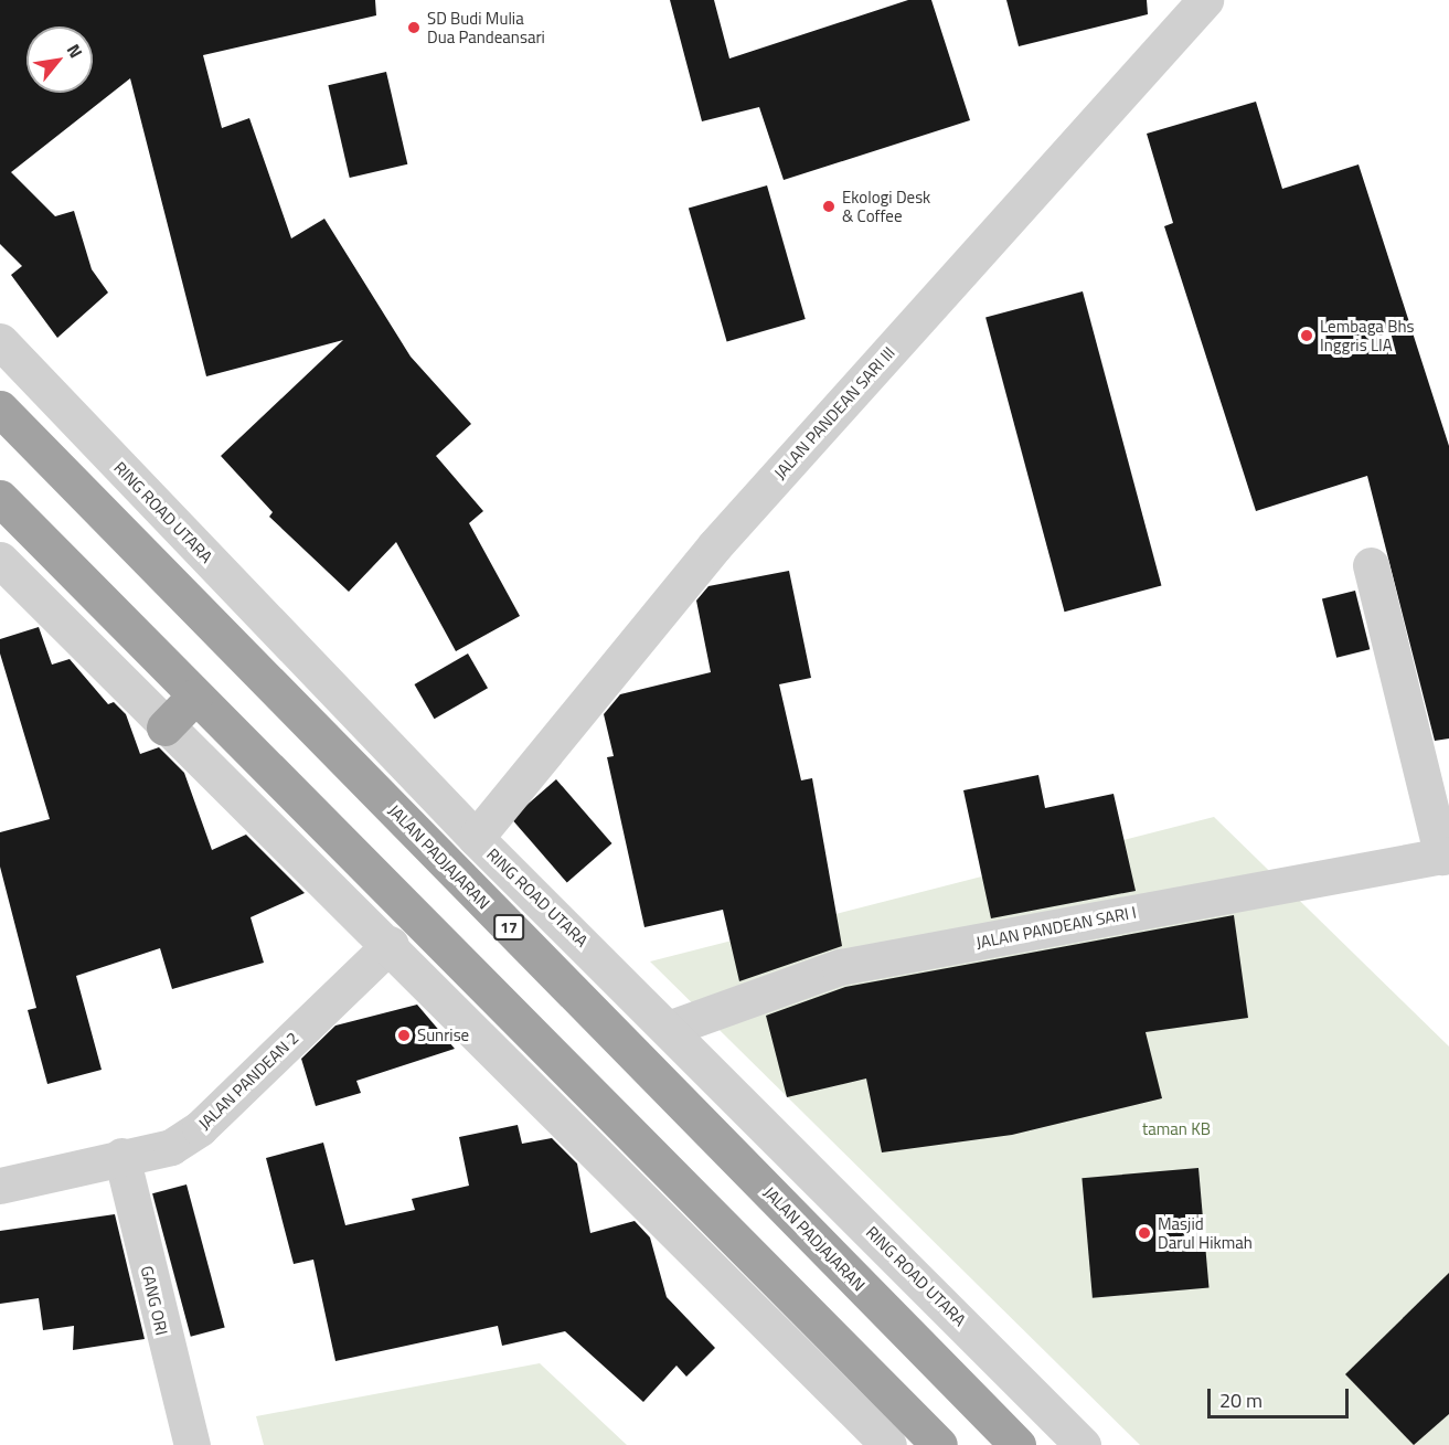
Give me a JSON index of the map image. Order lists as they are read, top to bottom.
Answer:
{
  "streets": {
    "highway": ["JALAN PADJAJARAN", "17"],
    "street": [
      "JALAN PANDEAN SARI III",
      "RING ROAD UTARA",
      "JALAN PANDEAN SARI I",
      "JALAN PANDEAN 2",
      "GANG ORI"
    ]
  },
  "crossings": [
    ["JALAN PANDEAN SARI III", "RING ROAD UTARA"],
    ["RING ROAD UTARA", "JALAN PANDEAN SARI I"],
    ["JALAN PANDEAN 2", "GANG ORI"]
  ],
  "parks": ["taman KB"],
  "places": [
    "SD Budi Mulia Dua Pandeansari",
    "Ekologi Desk & Coffee",
    "Lembaga Bhs Inggris LIA",
    "Sunrise",
    "Masjid Darul Hikmah"
  ],
  "scale_bar": "20 m",
  "north": "top right"
}
